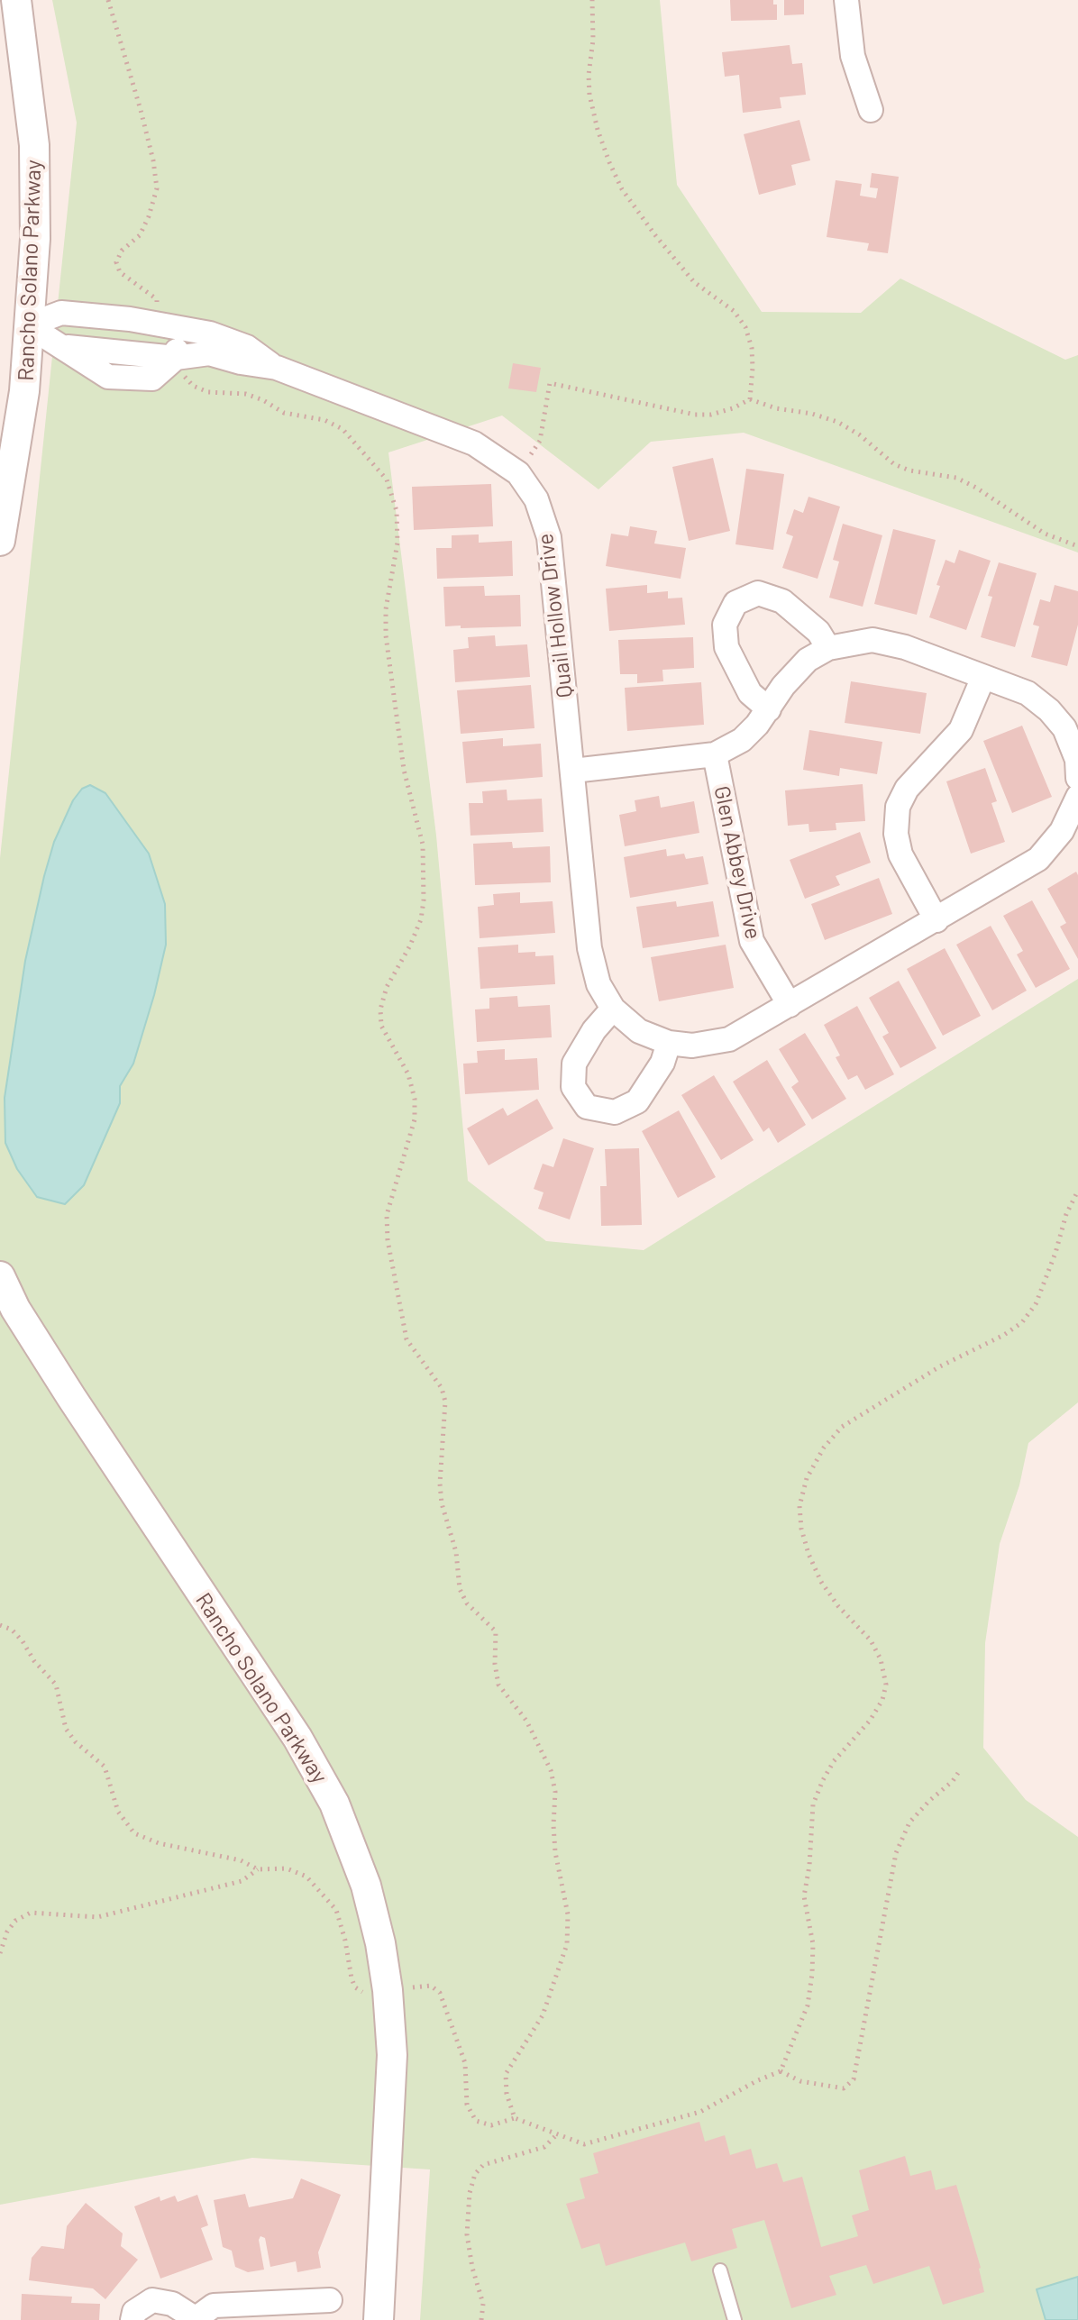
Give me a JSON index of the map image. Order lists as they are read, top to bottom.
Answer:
{
  "streets": {
    "street": ["Rancho Solano Parkway", "Quail Hollow Drive", "Glen Abbey Drive"]
  },
  "crossings": [
    ["Rancho Solano Parkway", "Quail Hollow Drive"],
    ["Quail Hollow Drive", "Glen Abbey Drive"]
  ]
}
